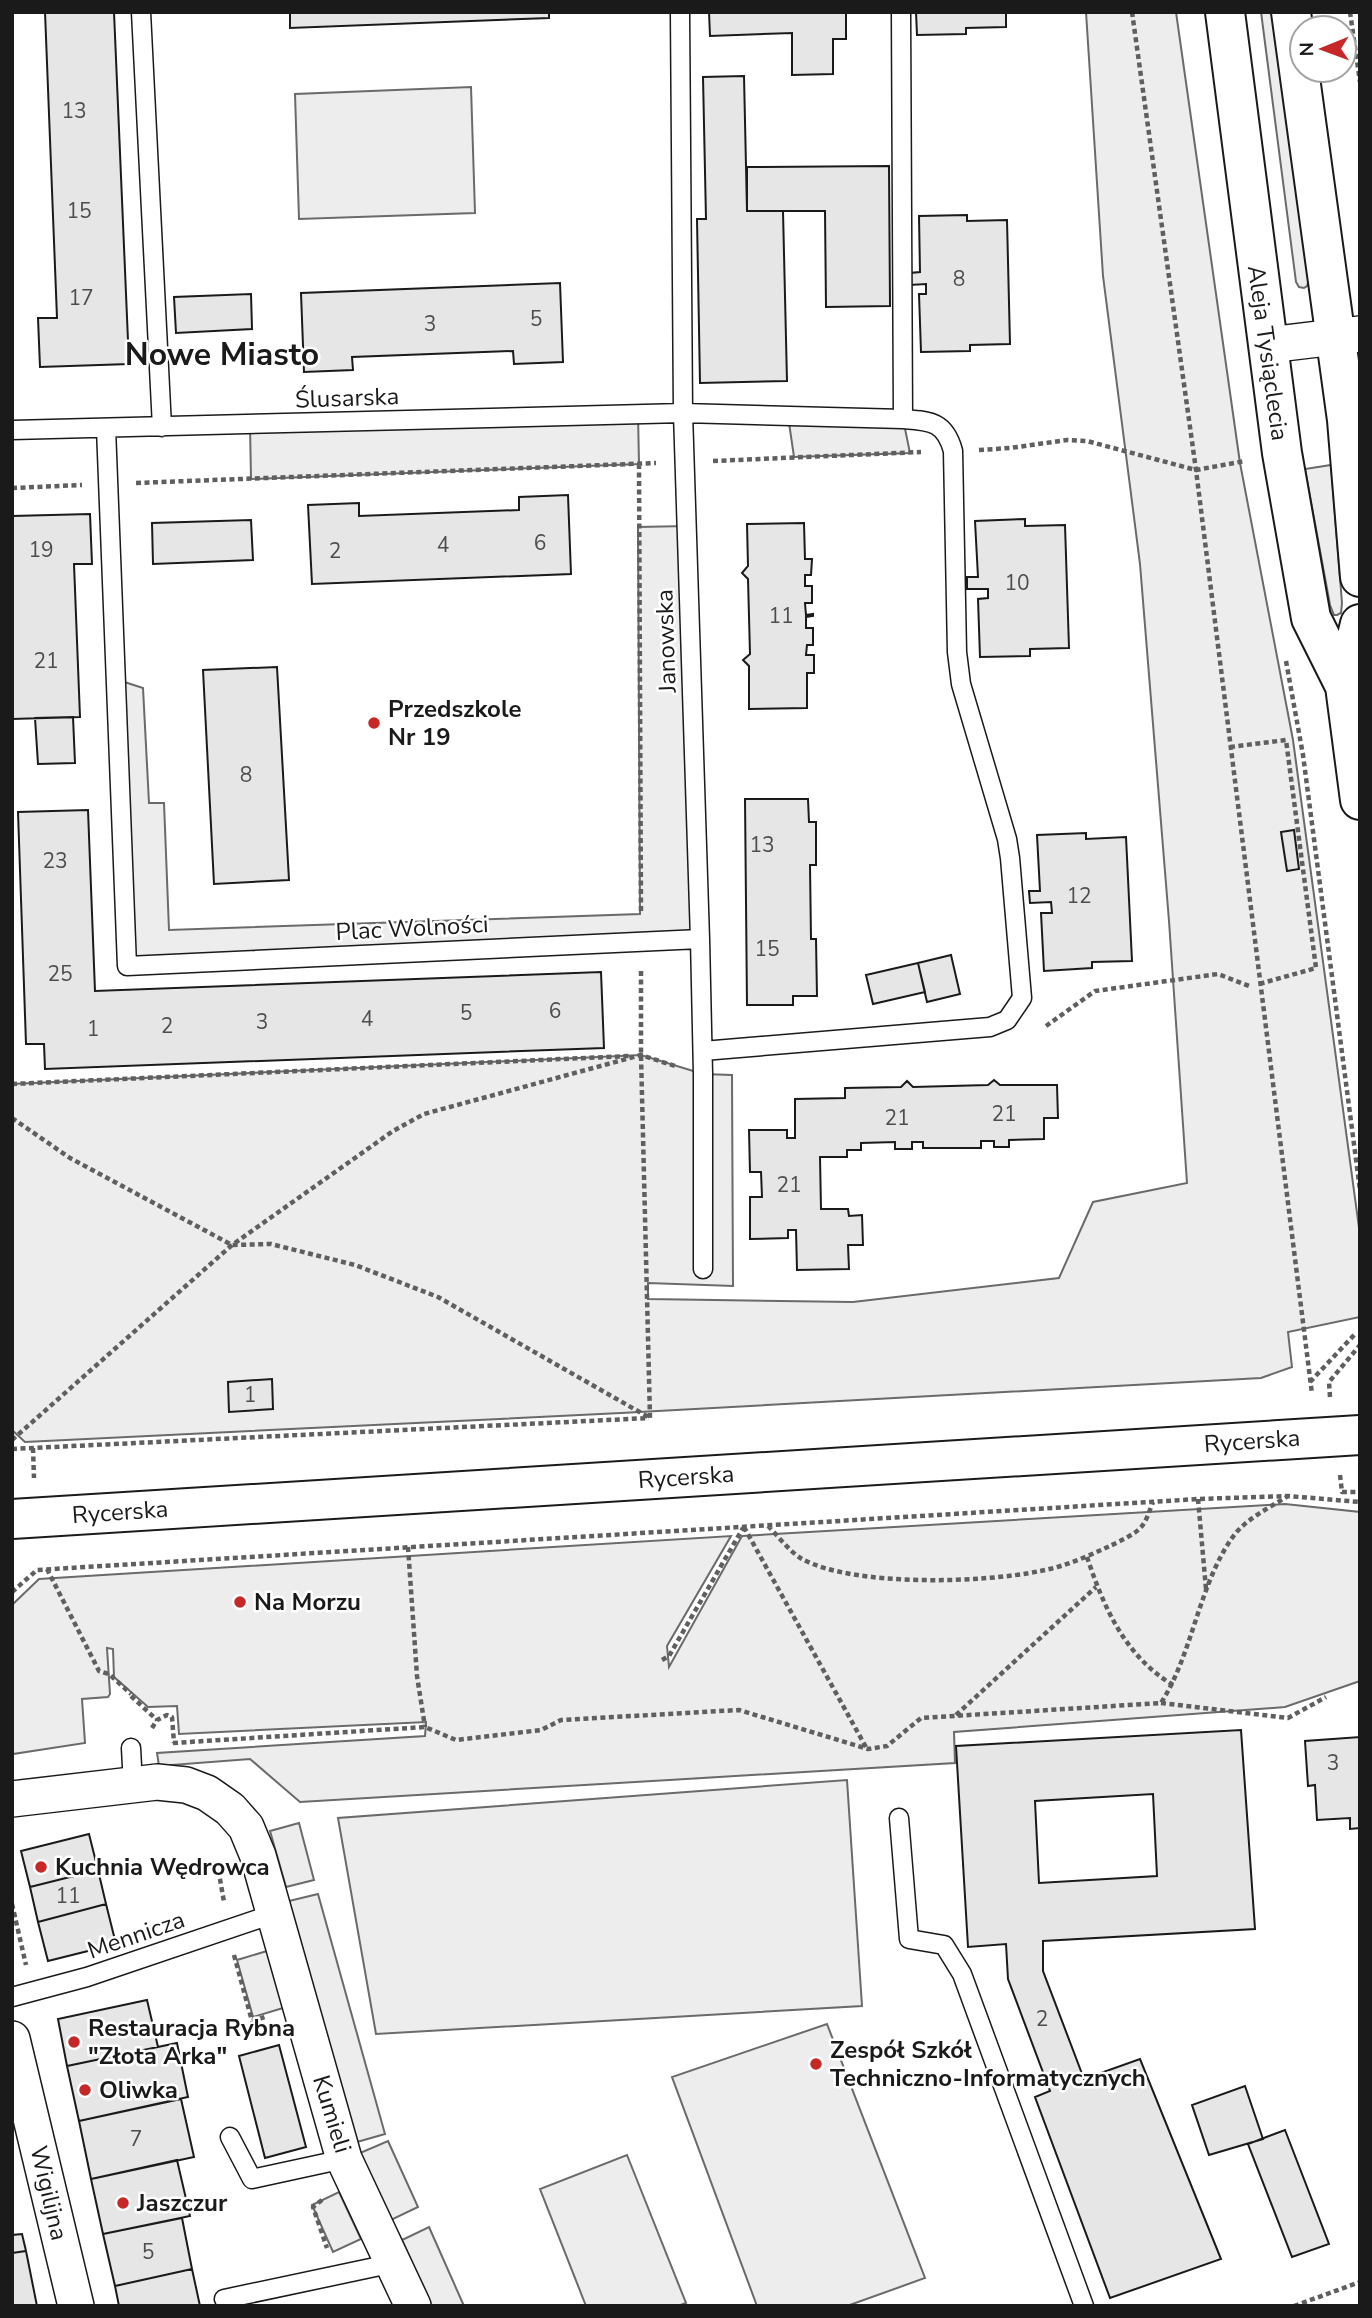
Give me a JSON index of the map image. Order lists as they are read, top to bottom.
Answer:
{
  "streets": {
    "main road": ["Aleja Tysiąclecia", "Rycerska"],
    "street": ["Kumieli", "Wigilijna"],
    "lane": [
      "Ślusarska",
      "Janowska",
      "Plac Wolności",
      "Mennicza"
    ]
  },
  "crossings": [
    ["Ślusarska", "Janowska"],
    ["Ślusarska", "Plac Wolności"],
    ["Janowska", "Plac Wolności"],
    ["Mennicza", "Kumieli"]
  ],
  "districts": ["Nowe Miasto"],
  "places": [
    "Przedszkole Nr 19",
    "Na Morzu",
    "Kuchnia Wędrowca",
    "Restauracja Rybna \"Złota Arka\"",
    "Zespół Szkół Techniczno-Informatycznych",
    "Oliwka",
    "Jaszczur"
  ],
  "house_numbers": [
    "13",
    "15",
    "8",
    "17",
    "5",
    "3",
    "6",
    "4",
    "19",
    "2",
    "10",
    "11",
    "21",
    "8",
    "13",
    "23",
    "12",
    "15",
    "25",
    "6",
    "5",
    "4",
    "3",
    "2",
    "1",
    "21",
    "21",
    "21",
    "1",
    "3",
    "11",
    "2",
    "7",
    "5"
  ],
  "north": "left"
}
